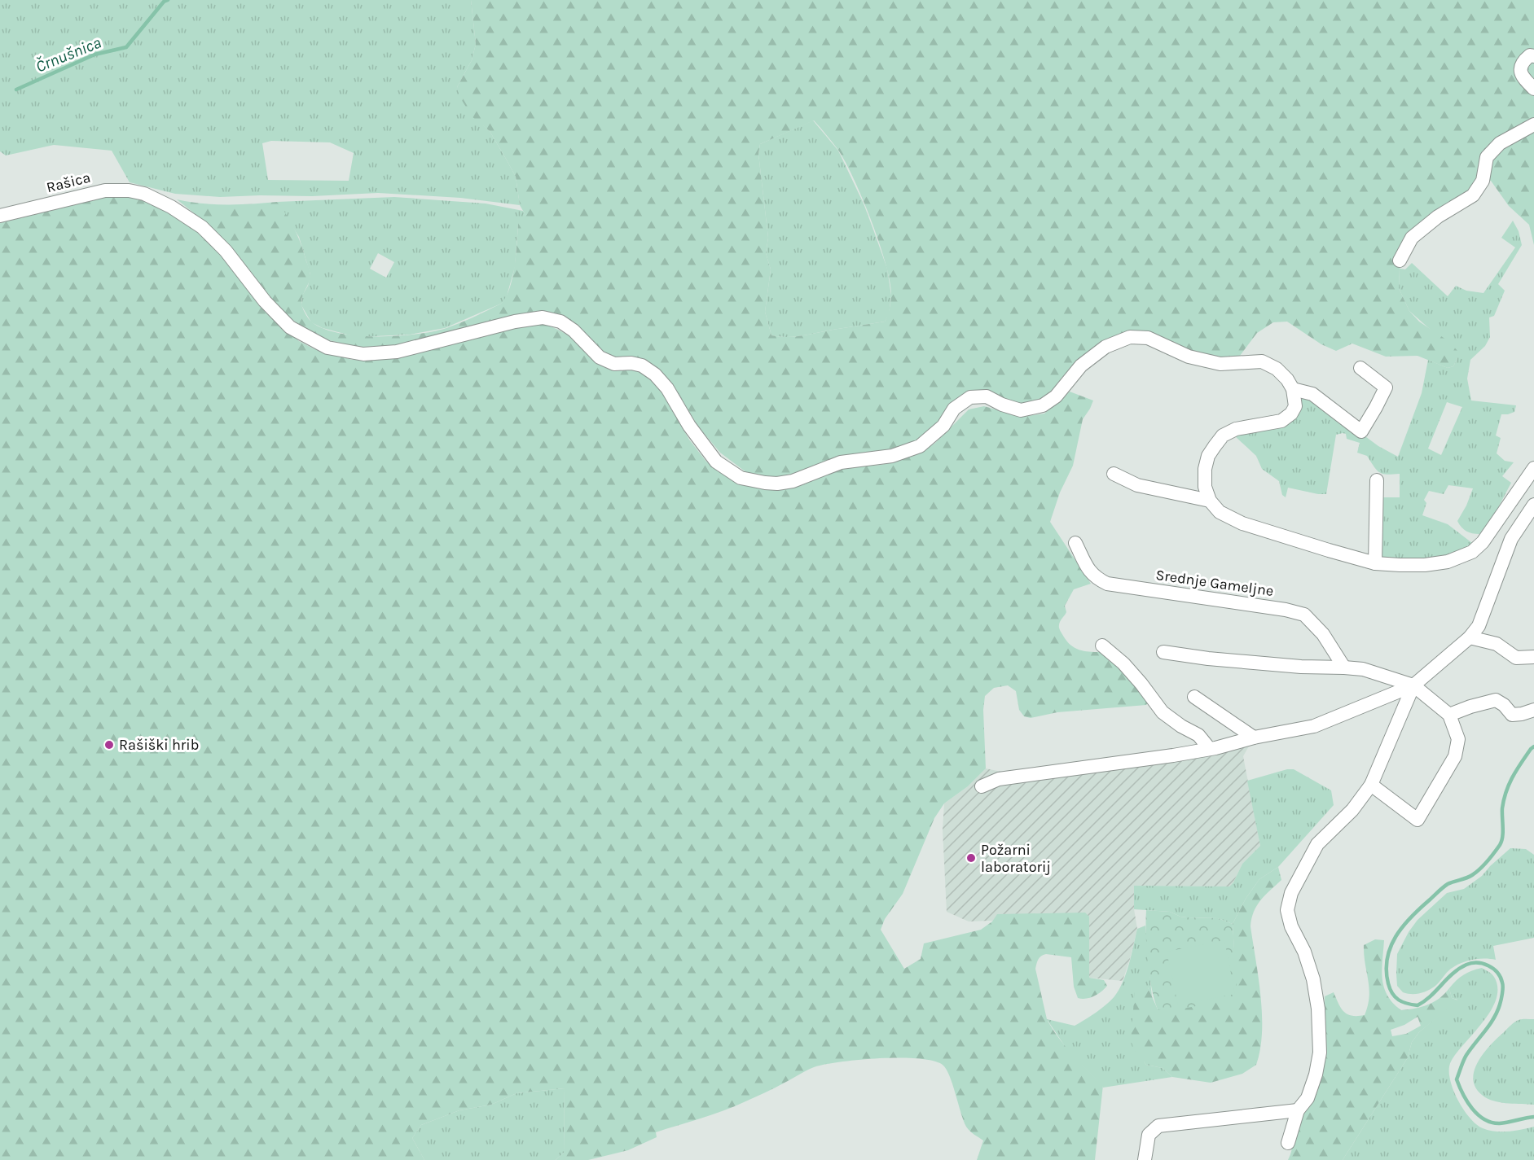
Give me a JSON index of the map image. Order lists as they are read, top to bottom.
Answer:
{
  "streets": {
    "street": ["Rašica", "Srednje Gameljne"]
  },
  "water": ["Črnušnica"],
  "places": ["Rašiški hrib", "Požarni laboratorij"]
}
